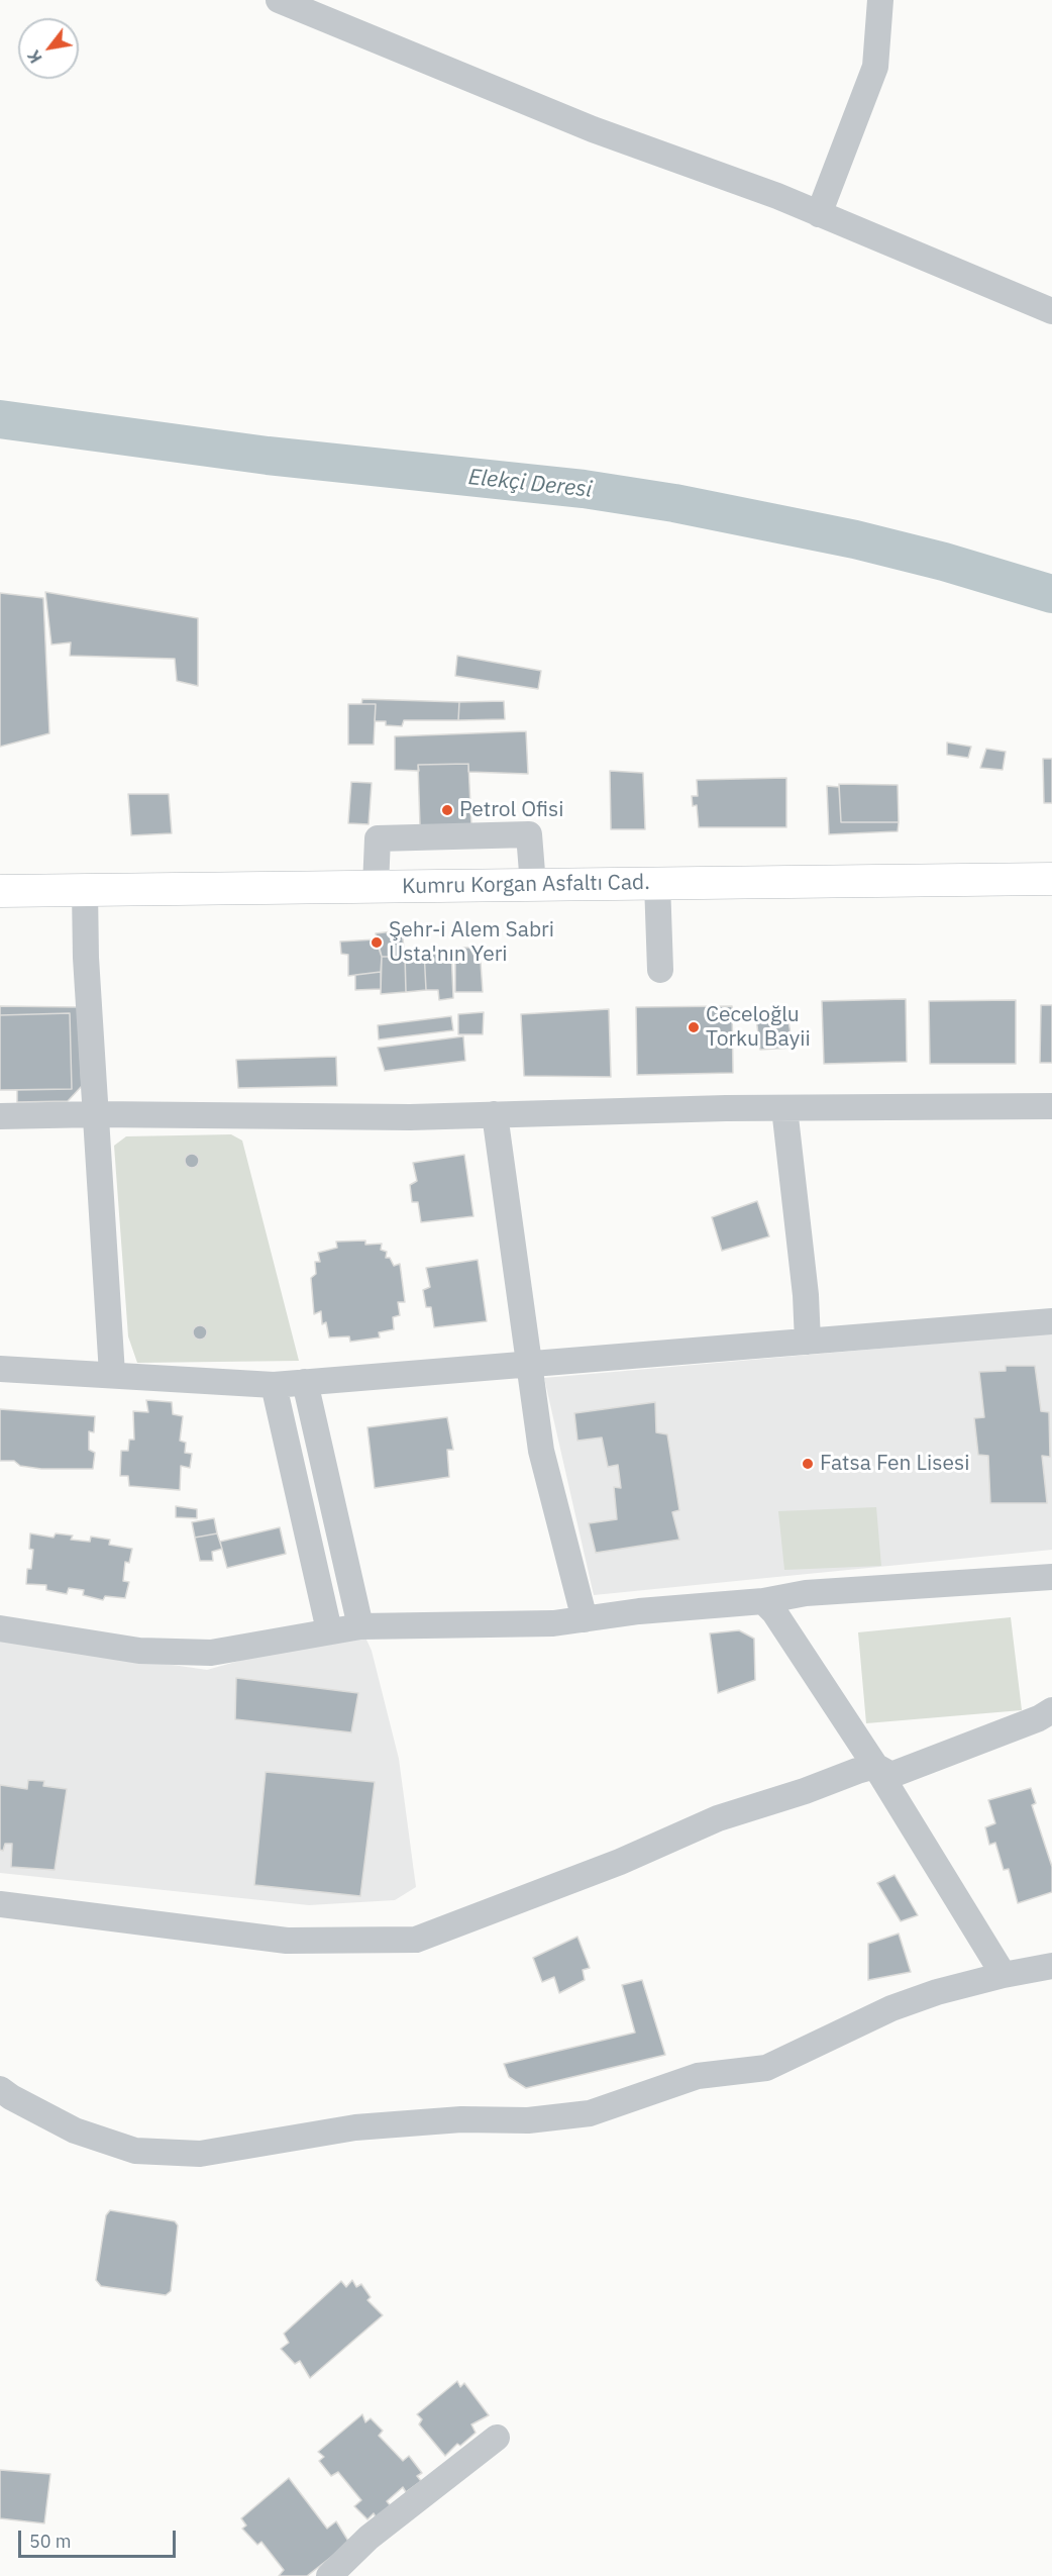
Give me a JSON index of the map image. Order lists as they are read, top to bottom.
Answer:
{
  "streets": {
    "main road": ["Kumru Korgan Asfaltı Cad."]
  },
  "water": ["Elekçi Deresi"],
  "places": [
    "Petrol Ofisi",
    "Şehr-i Alem Sabri Usta'nın Yeri",
    "Ceceloğlu Torku Bayii",
    "Fatsa Fen Lisesi"
  ],
  "scale_bar": "50 m",
  "north": "bottom left"
}
